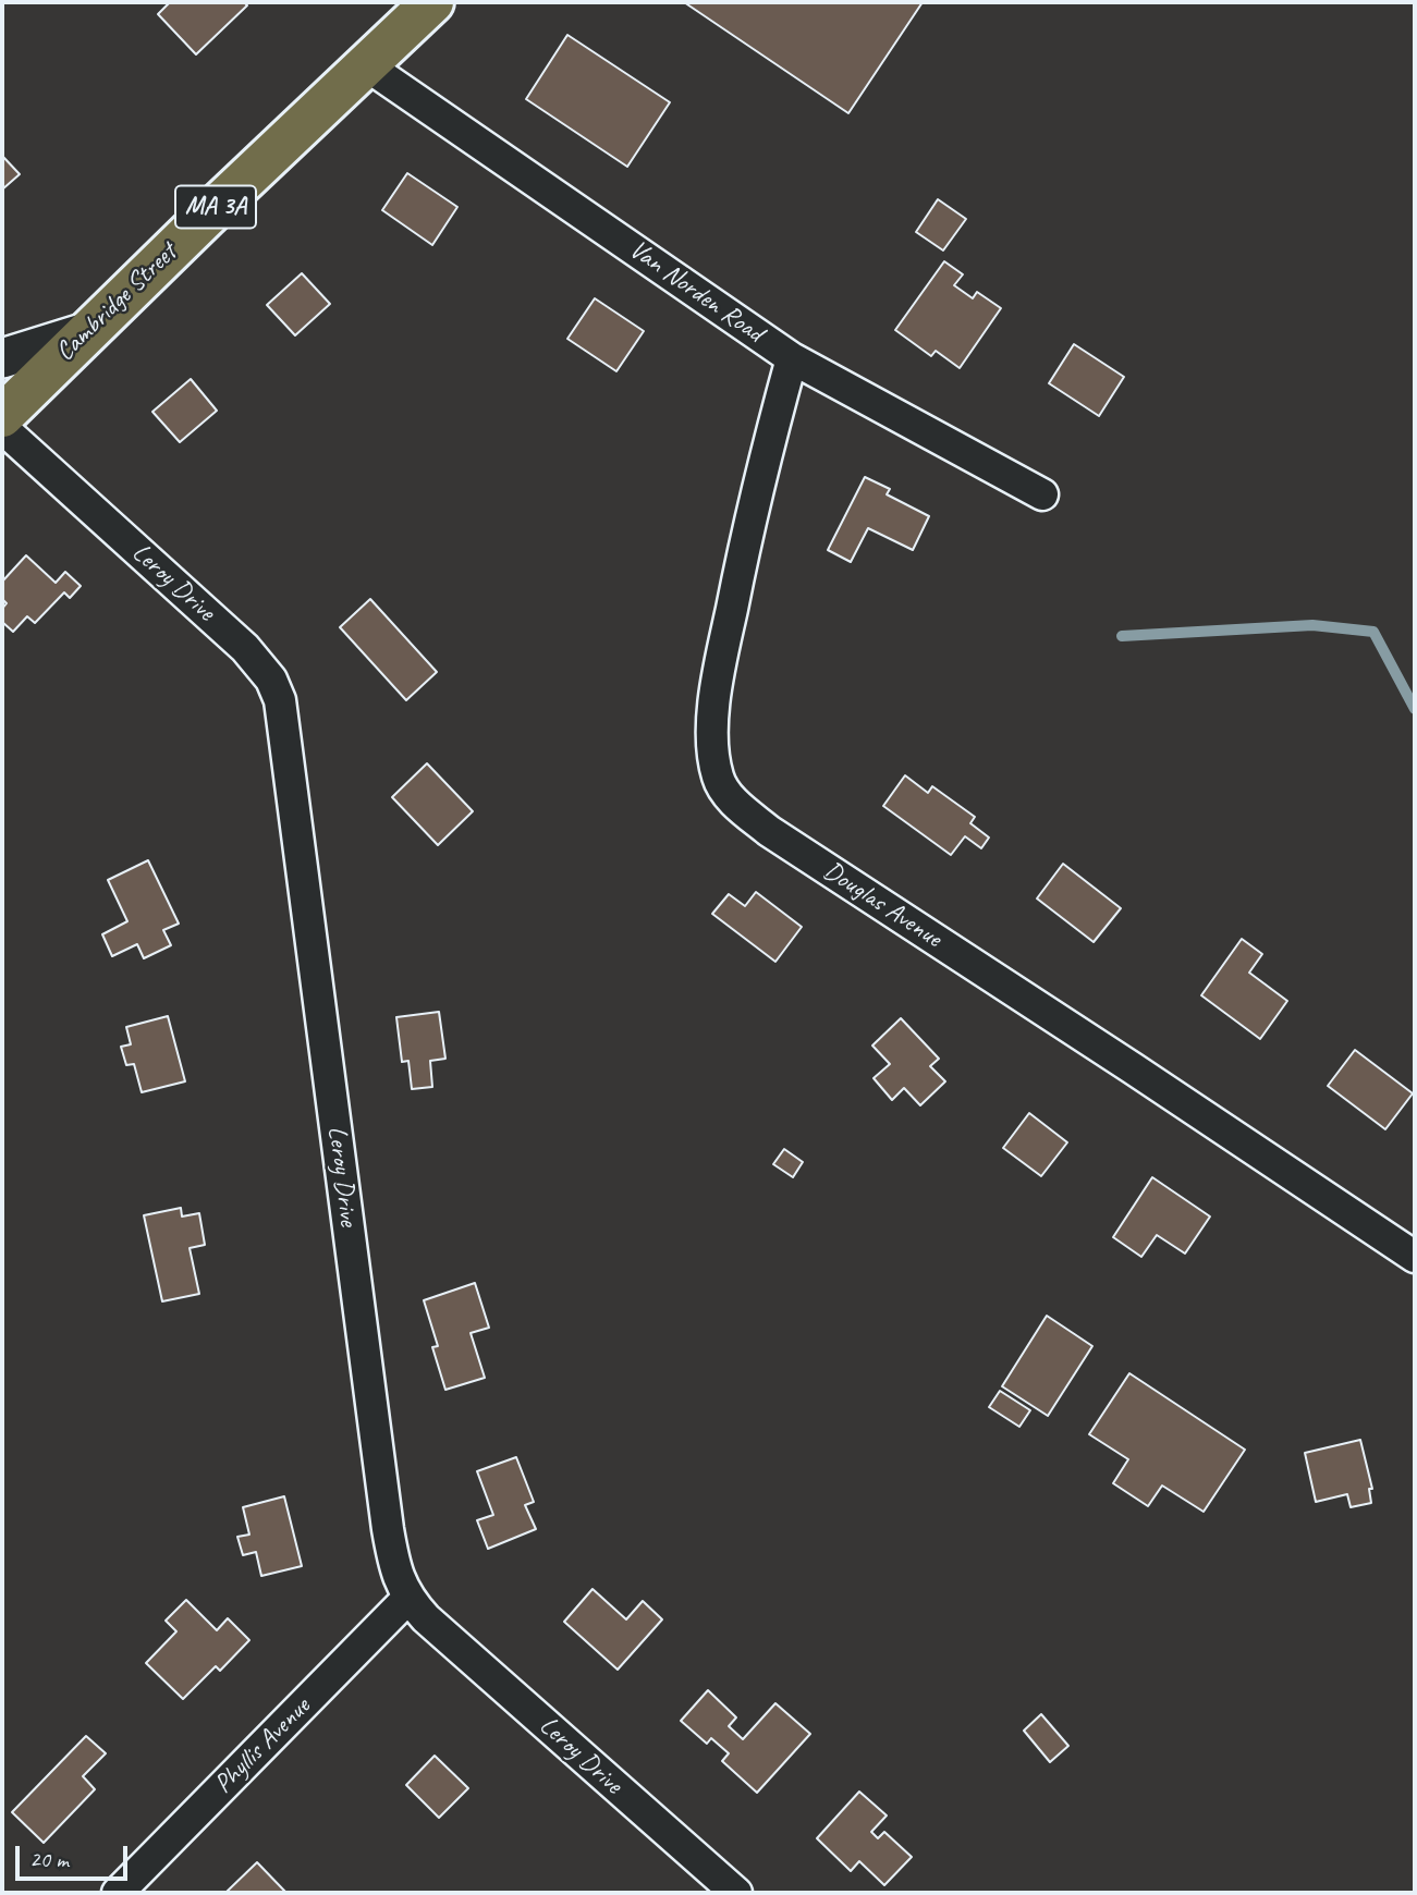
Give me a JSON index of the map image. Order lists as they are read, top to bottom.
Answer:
{
  "streets": {
    "main road": ["MA 3A", "Cambridge Street"],
    "street": [
      "Van Norden Road",
      "Leroy Drive",
      "Douglas Avenue",
      "Phyllis Avenue"
    ]
  },
  "crossings": [
    ["Van Norden Road", "Cambridge Street"],
    ["Van Norden Road", "Douglas Avenue"],
    ["Leroy Drive", "Phyllis Avenue"]
  ],
  "scale_bar": "20 m"
}
